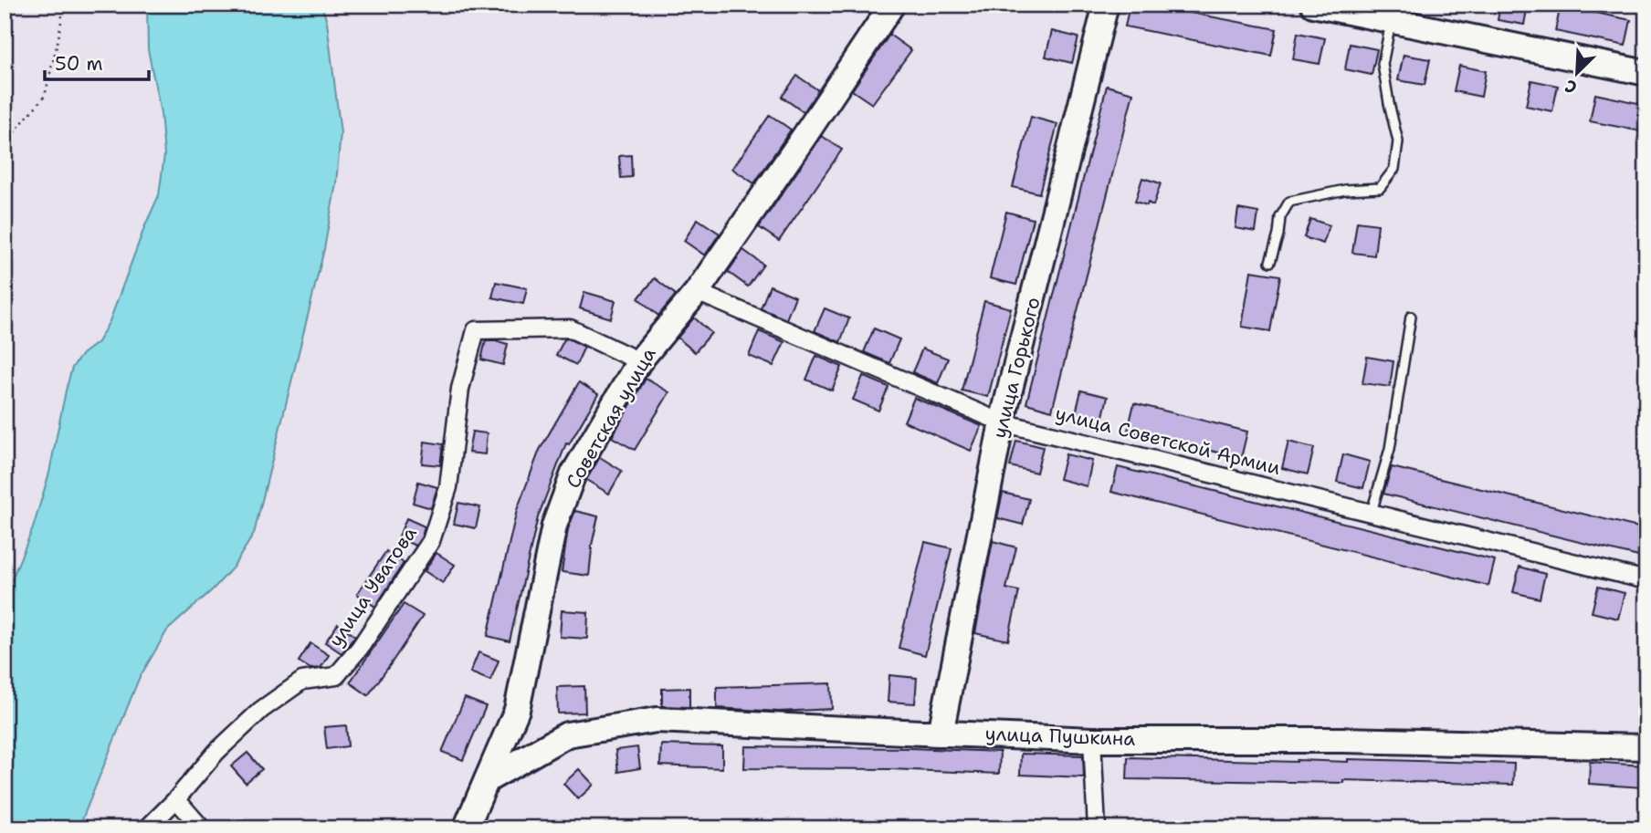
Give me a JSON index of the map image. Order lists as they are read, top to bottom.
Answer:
{
  "streets": {
    "street": [
      "улица Горького",
      "Советская улица",
      "улица Советской Армии",
      "улица Уватова",
      "улица Пушкина"
    ]
  },
  "crossings": [
    ["улица Горького", "улица Советской Армии"],
    ["улица Горького", "улица Пушкина"],
    ["Советская улица", "улица Советской Армии"],
    ["Советская улица", "улица Уватова"],
    ["Советская улица", "улица Пушкина"]
  ],
  "scale_bar": "50 m",
  "north": "bottom left"
}
